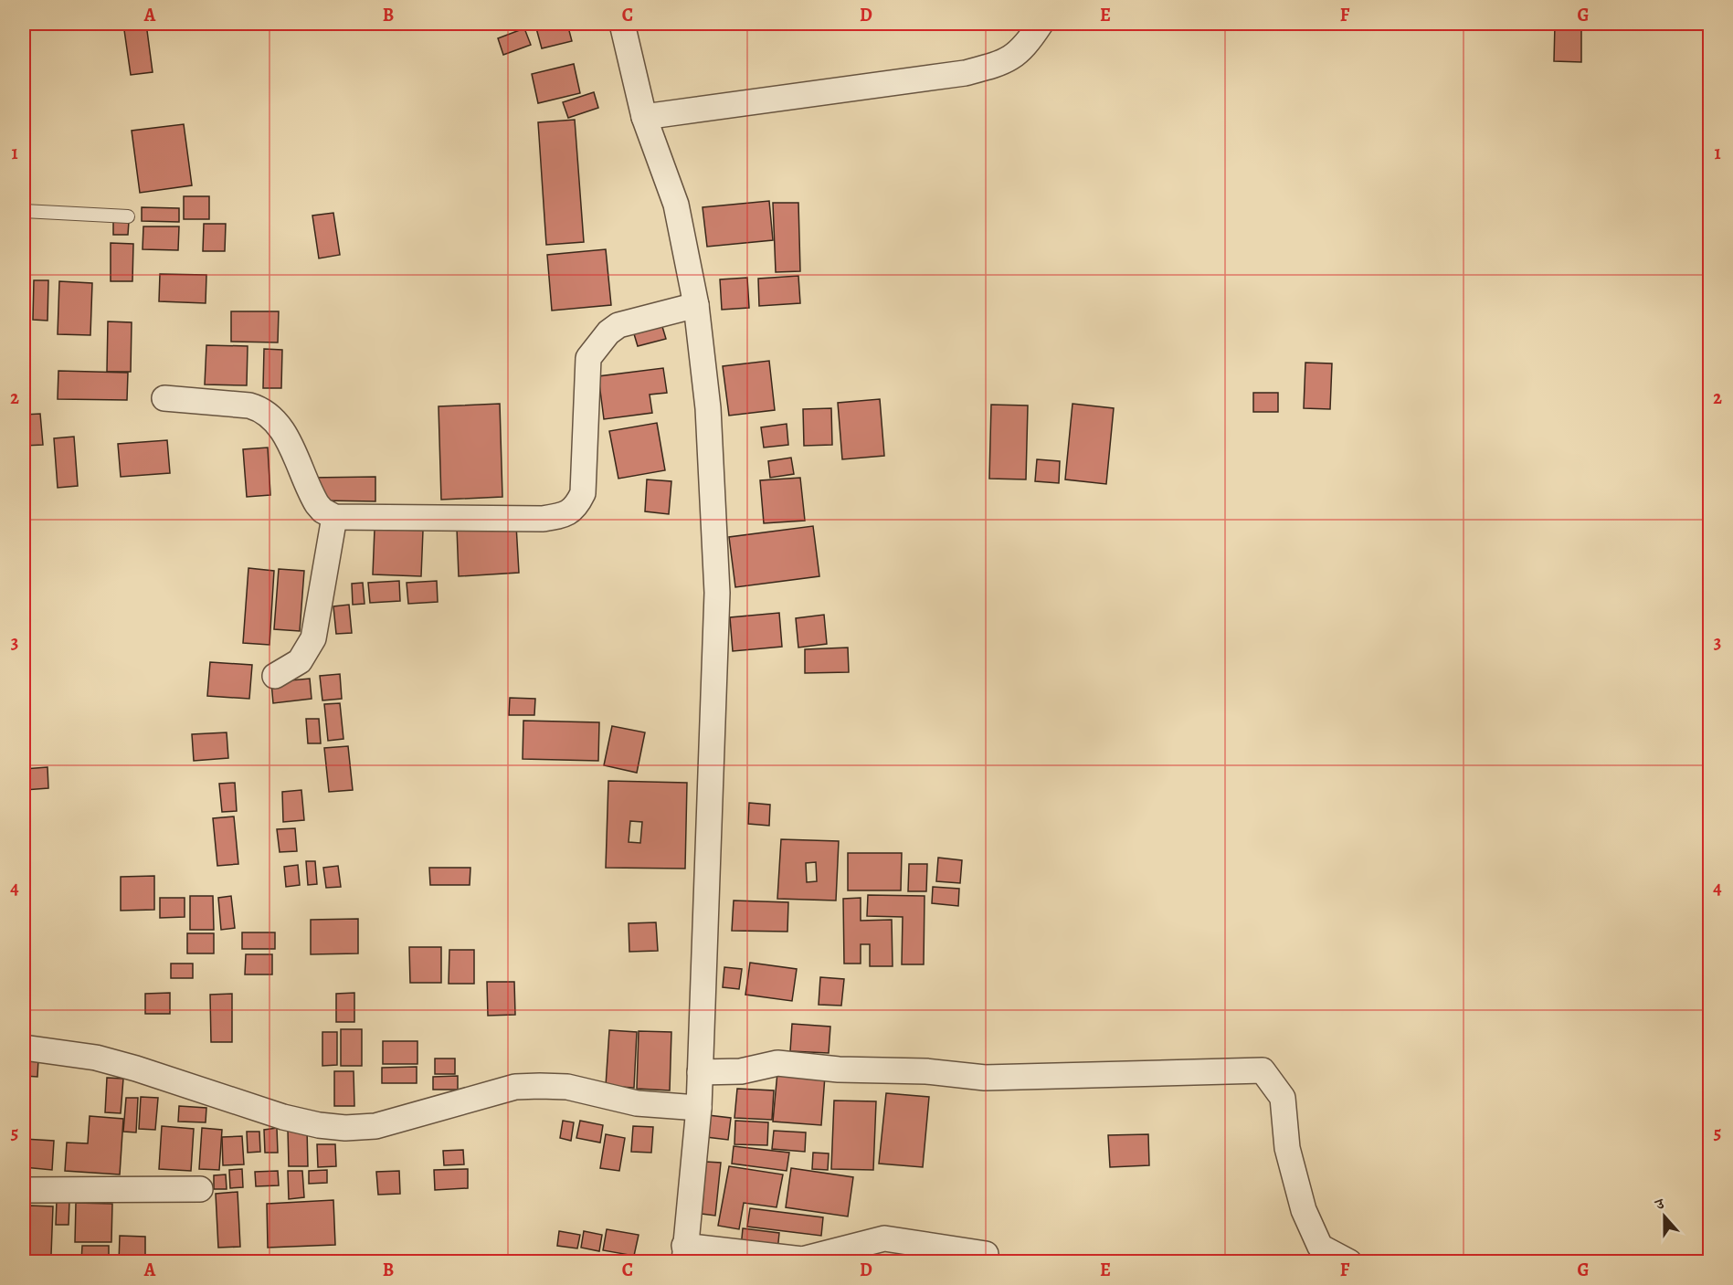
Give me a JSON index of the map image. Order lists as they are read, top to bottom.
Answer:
{
  "north": "top",
  "grid": {
    "columns": [
      "A",
      "B",
      "C",
      "D",
      "E",
      "F",
      "G"
    ],
    "rows": [
      "1",
      "2",
      "3",
      "4",
      "5"
    ]
  }
}
